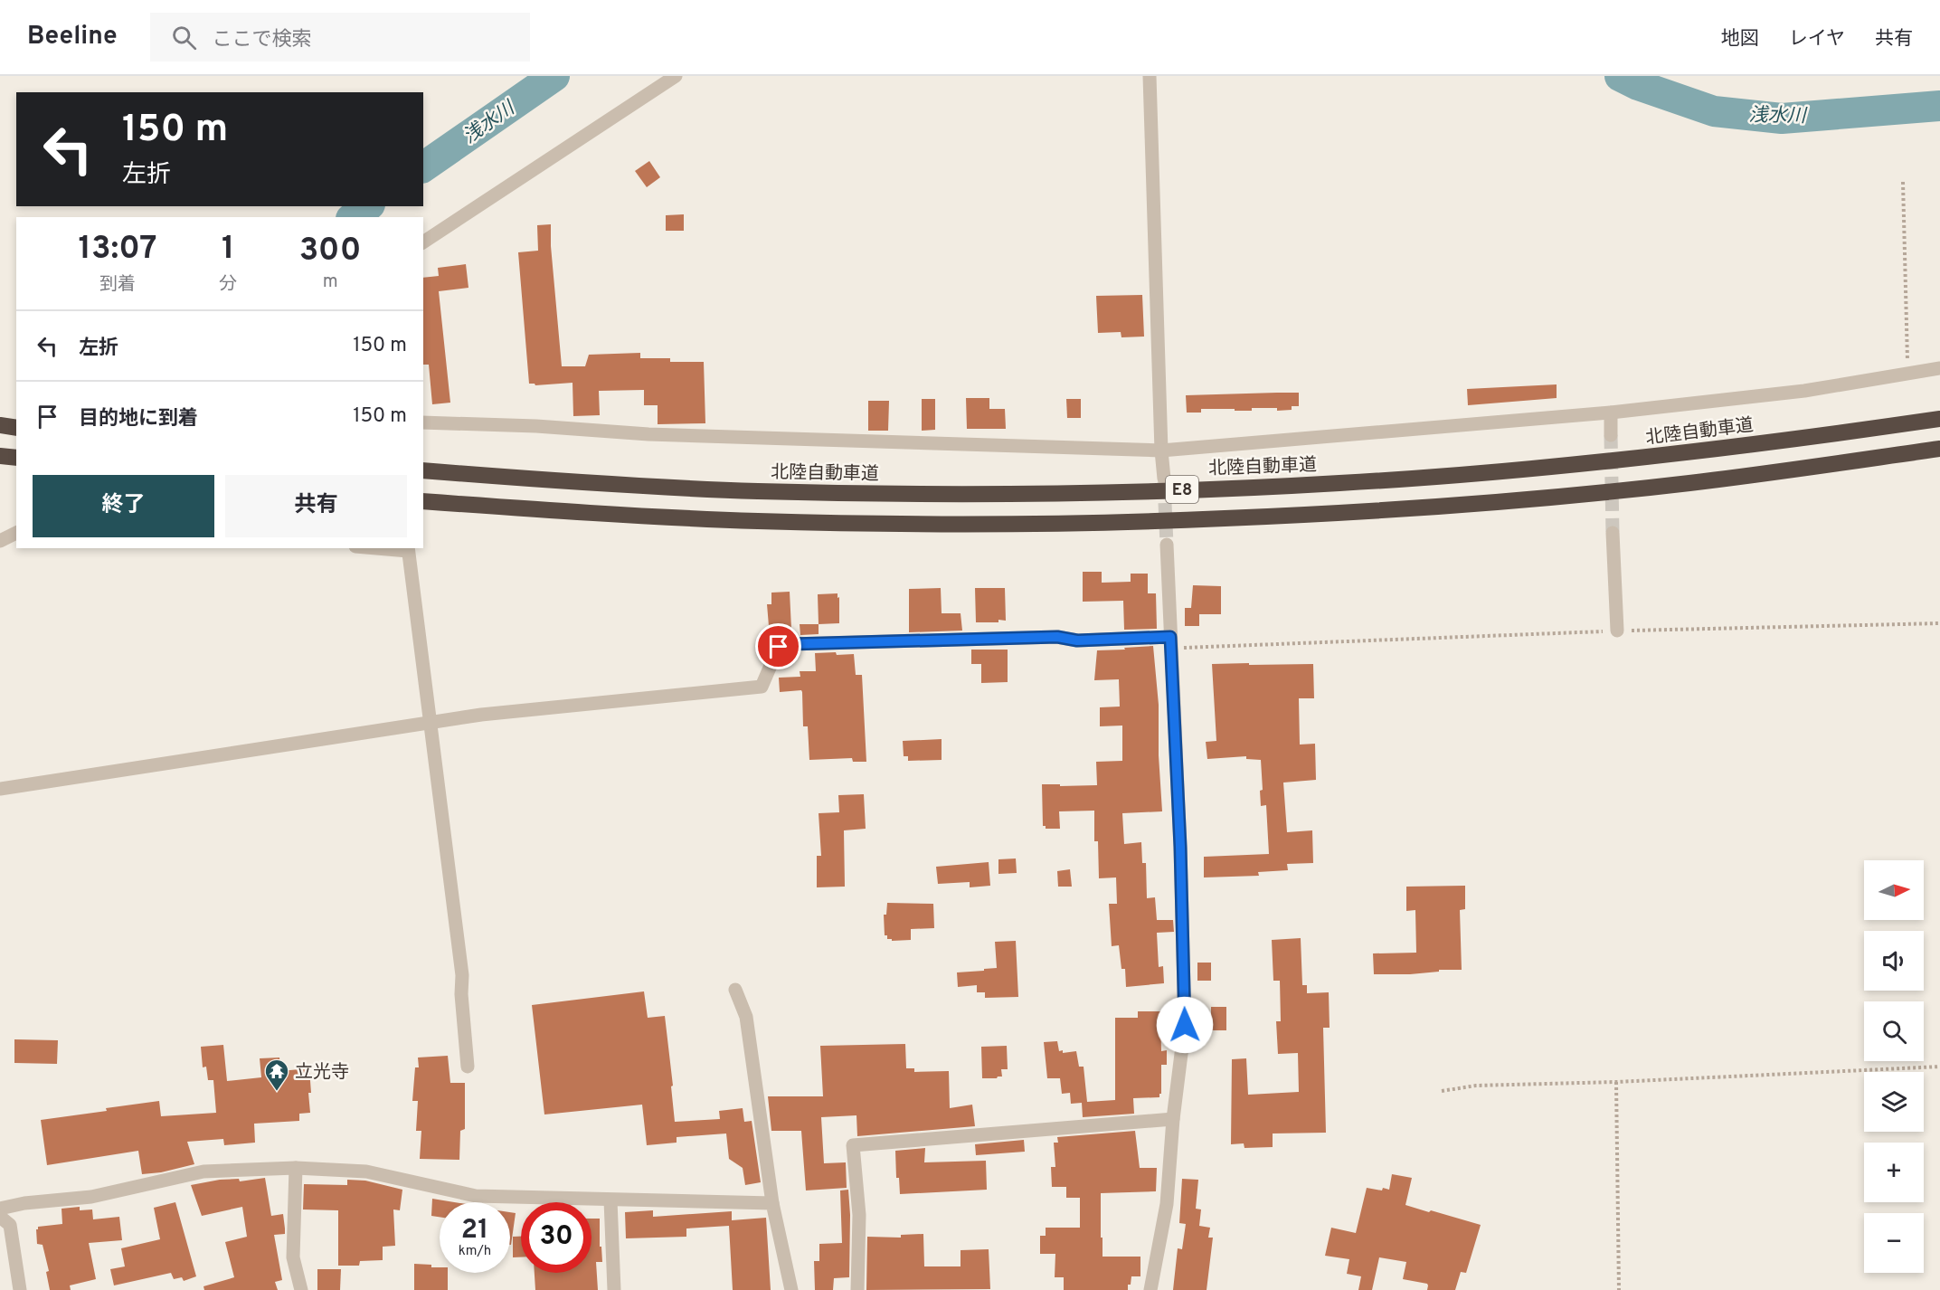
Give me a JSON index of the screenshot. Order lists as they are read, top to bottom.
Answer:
{
  "streets": {
    "highway": ["北陸自動車道", "E8"]
  },
  "water": ["浅水川"],
  "places": {
    "temple": ["立光寺"]
  },
  "north": "right",
  "page": {
    "header": "Beeline",
    "search": "ここで検索",
    "nav": ["地図", "レイヤ", "共有"],
    "turn": ["150 m", "左折"],
    "eta": [
      "13:07",
      "到着",
      "1",
      "分",
      "300",
      "m"
    ],
    "list": [
      {
        "name": "左折",
        "value": "150 m"
      },
      {
        "name": "目的地に到着",
        "value": "150 m"
      }
    ],
    "buttons": ["終了", "共有"],
    "map_buttons": ["+", "−"],
    "speed": "21 km/h",
    "limit": "30"
  }
}
